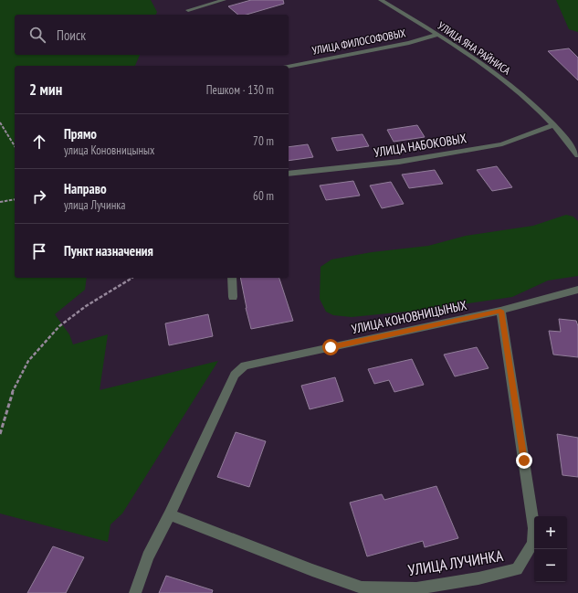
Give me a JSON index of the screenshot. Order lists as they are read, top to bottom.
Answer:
{
  "streets": {
    "street": [
      "УЛИЦА ФИЛОСОФОВЫХ",
      "УЛИЦА ЯНА РАЙНИСА",
      "УЛИЦА НАБОКОВЫХ",
      "УЛИЦА КОНОВНИЦЫНЫХ",
      "УЛИЦА ЛУЧИНКА"
    ]
  },
  "crossings": [
    ["УЛИЦА ФИЛОСОФОВЫХ", "УЛИЦА ЯНА РАЙНИСА"],
    ["УЛИЦА ЯНА РАЙНИСА", "УЛИЦА НАБОКОВЫХ"],
    ["УЛИЦА КОНОВНИЦЫНЫХ", "УЛИЦА ЛУЧИНКА"]
  ],
  "page": {
    "search": "Поиск",
    "heading": ["2 мин", "Пешком · 130 m"],
    "list": [
      ["Прямо", "улица Коновницыных", "70 m"],
      ["Направо", "улица Лучинка", "60 m"],
      "Пункт назначения"
    ],
    "map_buttons": ["+", "−"]
  }
}
